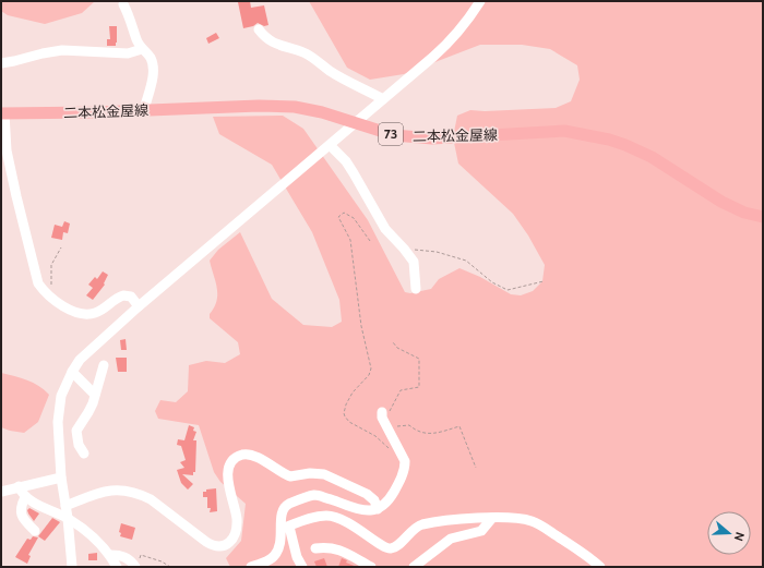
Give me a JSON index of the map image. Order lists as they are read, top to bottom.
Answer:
{
  "streets": {
    "main road": ["二本松金屋線", "73"]
  },
  "north": "right"
}
